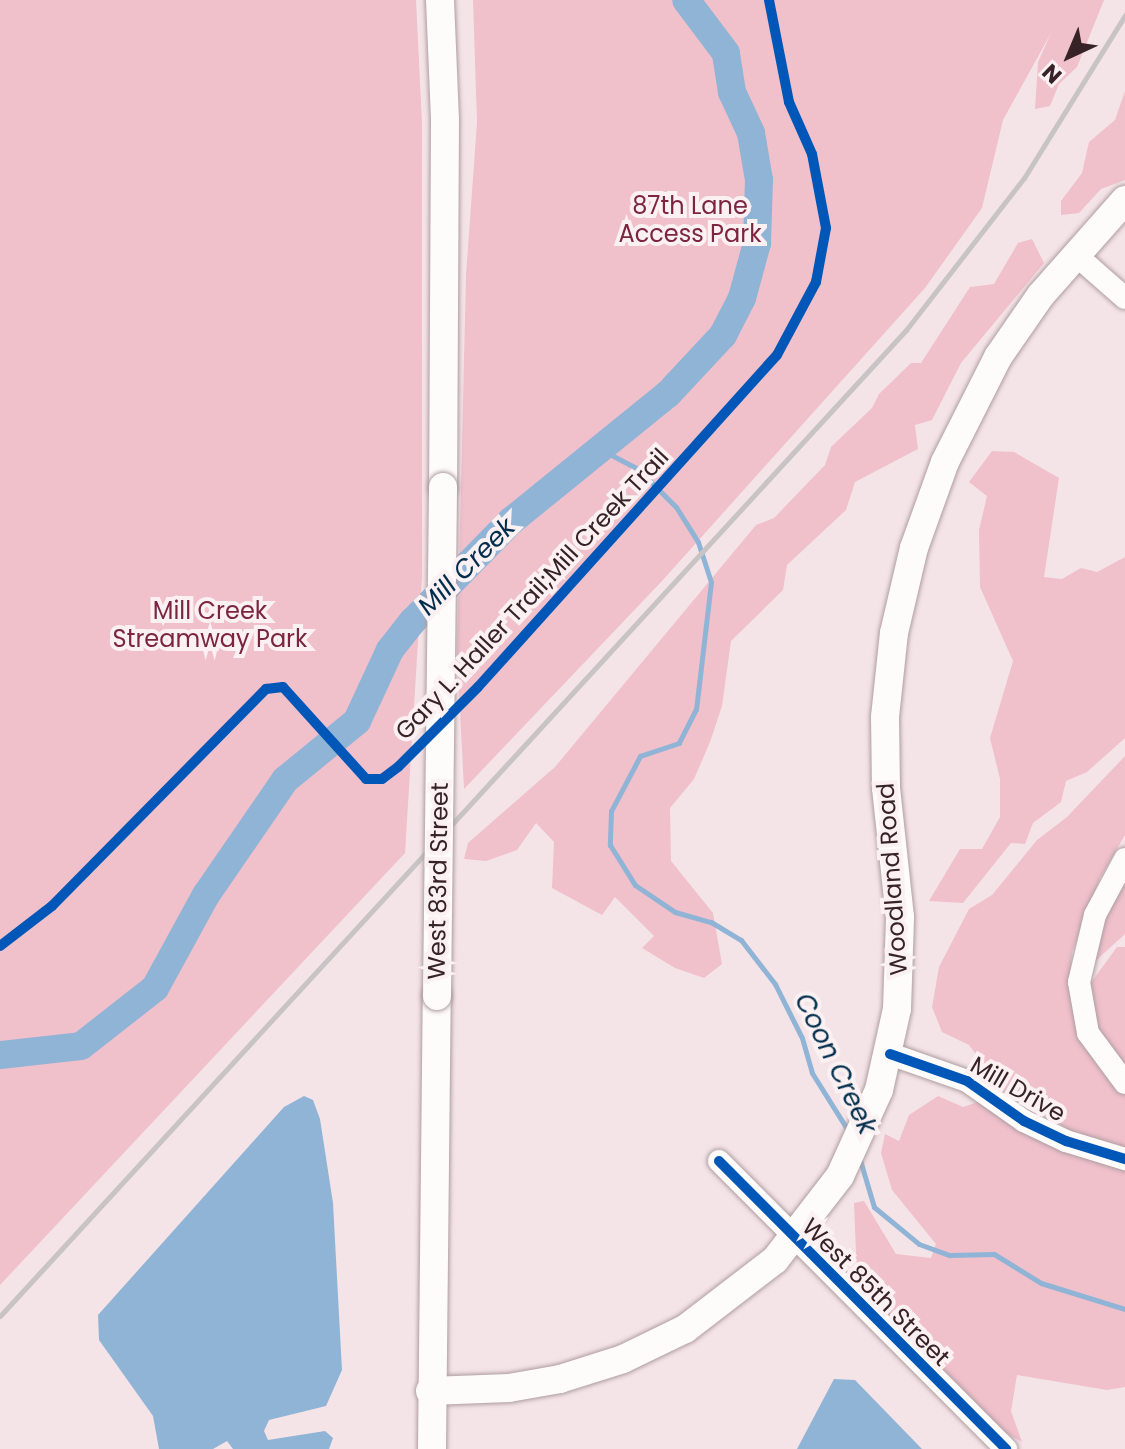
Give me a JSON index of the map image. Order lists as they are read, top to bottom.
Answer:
{
  "streets": {
    "main road": ["Woodland Road", "West 83rd Street"],
    "street": ["Mill Drive", "West 85th Street"],
    "cycle path": ["Gary L. Haller Trail;Mill Creek Trail"]
  },
  "crossings": [
    ["Woodland Road", "West 83rd Street"],
    ["Woodland Road", "Mill Drive"],
    ["Woodland Road", "West 85th Street"]
  ],
  "water": ["Mill Creek", "Coon Creek"],
  "parks": ["87th Lane Access Park", "Mill Creek Streamway Park"],
  "north": "bottom left"
}
